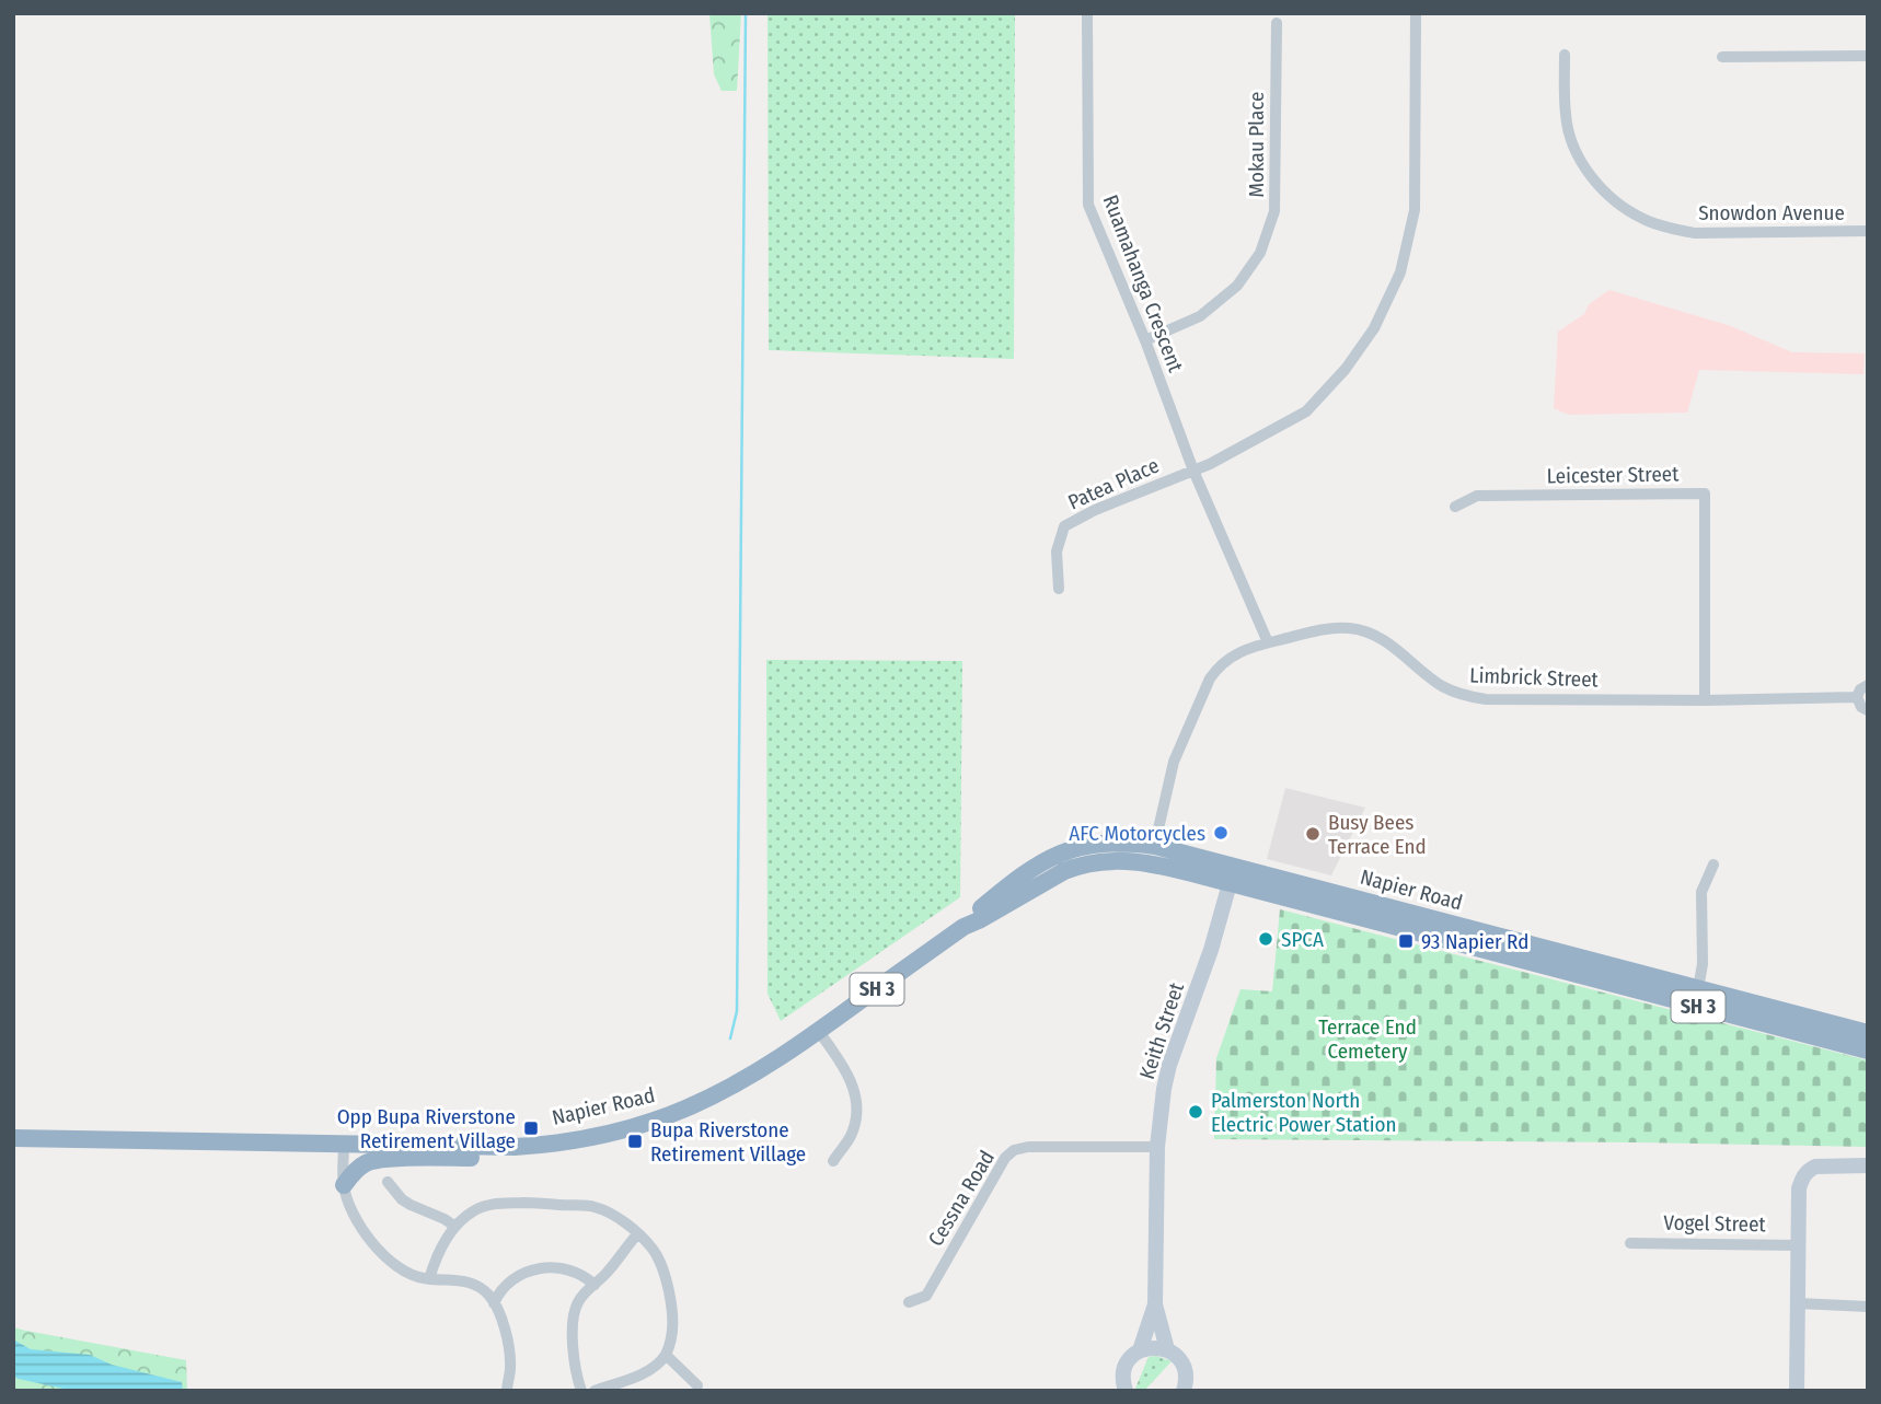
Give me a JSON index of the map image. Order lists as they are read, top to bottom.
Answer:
{
  "streets": {
    "highway": ["Napier Road", "SH 3"],
    "main road": ["Keith Street"],
    "street": [
      "Mokau Place",
      "Snowdon Avenue",
      "Ruamahanga Crescent",
      "Leicester Street",
      "Patea Place",
      "Limbrick Street",
      "Cessna Road",
      "Vogel Street"
    ]
  },
  "crossings": [
    ["Mokau Place", "Ruamahanga Crescent"],
    ["Ruamahanga Crescent", "Patea Place"],
    ["Ruamahanga Crescent", "Limbrick Street"],
    ["Leicester Street", "Limbrick Street"],
    ["Limbrick Street", "Napier Road"],
    ["Napier Road", "Keith Street"],
    ["Keith Street", "Cessna Road"]
  ],
  "parks": ["Terrace End Cemetery"],
  "places": {
    "other": [
      "AFC Motorcycles",
      "Busy Bees Terrace End",
      "SPCA",
      "Palmerston North Electric Power Station"
    ],
    "transit": ["93 Napier Rd", "Opp Bupa Riverstone Retirement Village", "Bupa Riverstone Retirement Village"]
  }
}
